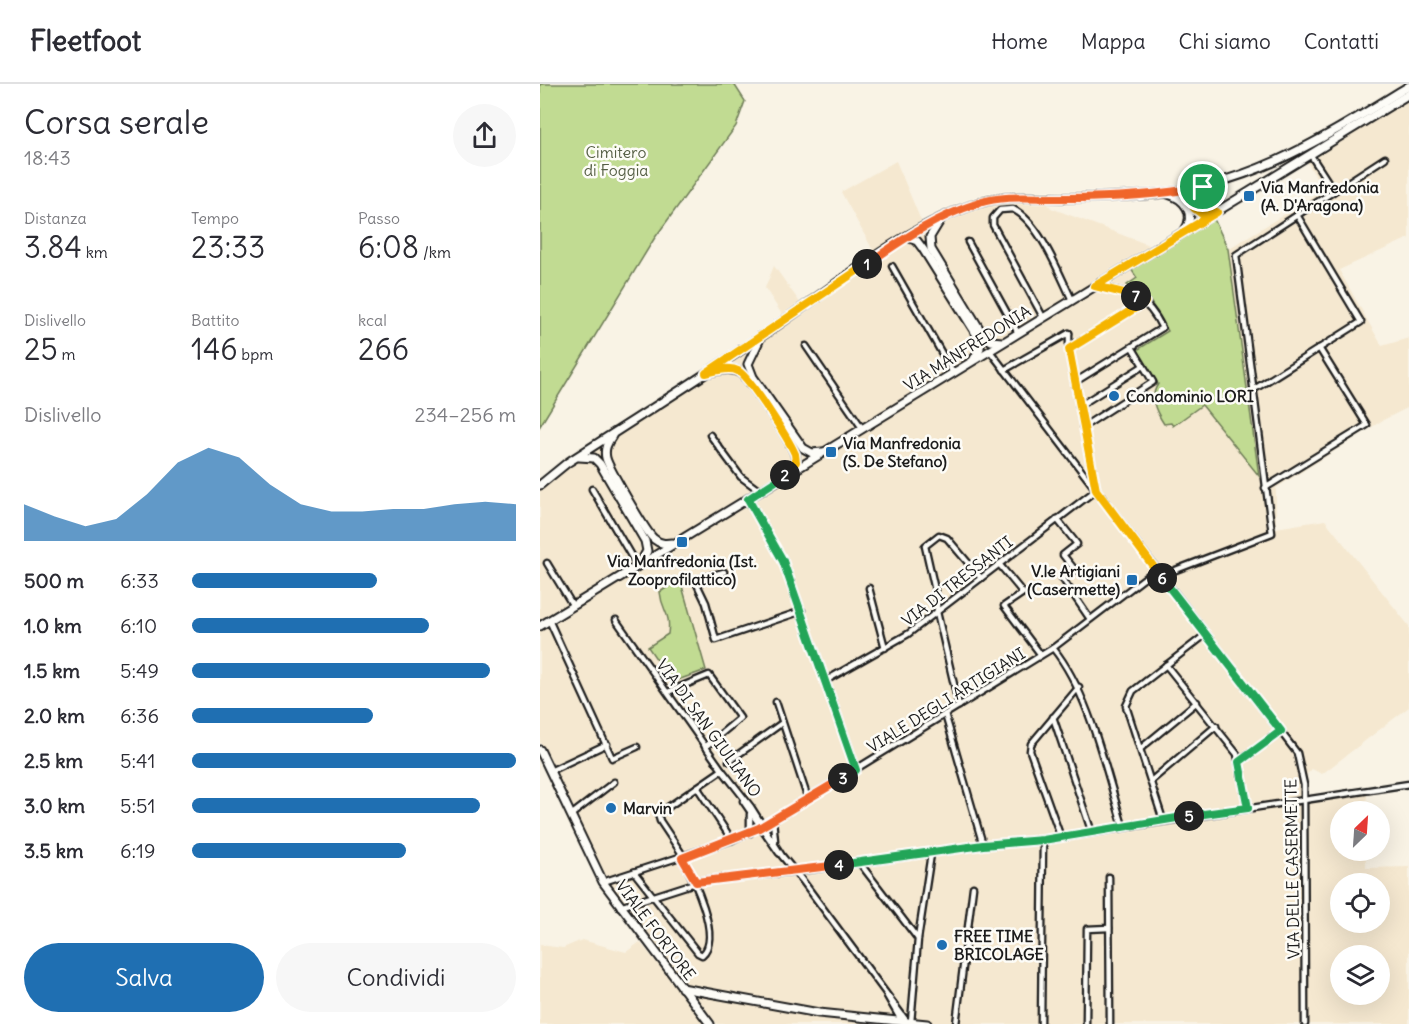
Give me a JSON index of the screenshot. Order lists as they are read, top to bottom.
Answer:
{
  "streets": {
    "main road": ["VIA MANFREDONIA", "VIALE FORTORE"],
    "street": [
      "VIA DI TRESSANTI",
      "VIALE DEGLI ARTIGIANI",
      "VIA DI SAN GIULIANO",
      "VIA DELLE CASERMETTE"
    ]
  },
  "crossings": [
    ["VIA MANFREDONIA", "VIA DELLE CASERMETTE"],
    ["VIA DI TRESSANTI", "VIA DELLE CASERMETTE"],
    ["VIALE DEGLI ARTIGIANI", "VIA DI SAN GIULIANO"],
    ["VIALE DEGLI ARTIGIANI", "VIA DELLE CASERMETTE"],
    ["VIALE DEGLI ARTIGIANI", "VIALE FORTORE"]
  ],
  "parks": ["Cimitero di Foggia"],
  "places": {
    "transit": [
      "Via Manfredonia (A. D'Aragona)",
      "Via Manfredonia (S. De Stefano)",
      "Via Manfredonia (Ist. Zooprofilattico)",
      "V.le Artigiani (Casermette)"
    ],
    "other": ["Condominio LORI", "Marvin", "FREE TIME BRICOLAGE"]
  },
  "north": "top right",
  "page": {
    "header": "Fleetfoot",
    "nav": [
      "Home",
      "Mappa",
      "Chi siamo",
      "Contatti"
    ],
    "heading": ["Corsa serale", "18:43"],
    "stats": [
      ["Distanza", "3.84 km"],
      ["Tempo", "23:33"],
      ["Passo", "6:08 /km"],
      ["Dislivello", "25 m"],
      ["Battito", "146 bpm"],
      ["kcal", "266"]
    ],
    "pins": [
      "1",
      "7",
      "2",
      "6",
      "3",
      "5",
      "4"
    ],
    "chart": ["Dislivello", "234–256 m"],
    "list": [
      {
        "name": "500 m",
        "note": "6:33"
      },
      {
        "name": "1.0 km",
        "note": "6:10"
      },
      {
        "name": "1.5 km",
        "note": "5:49"
      },
      {
        "name": "2.0 km",
        "note": "6:36"
      },
      {
        "name": "2.5 km",
        "note": "5:41"
      },
      {
        "name": "3.0 km",
        "note": "5:51"
      },
      {
        "name": "3.5 km",
        "note": "6:19"
      }
    ],
    "buttons": ["Salva", "Condividi"]
  }
}
